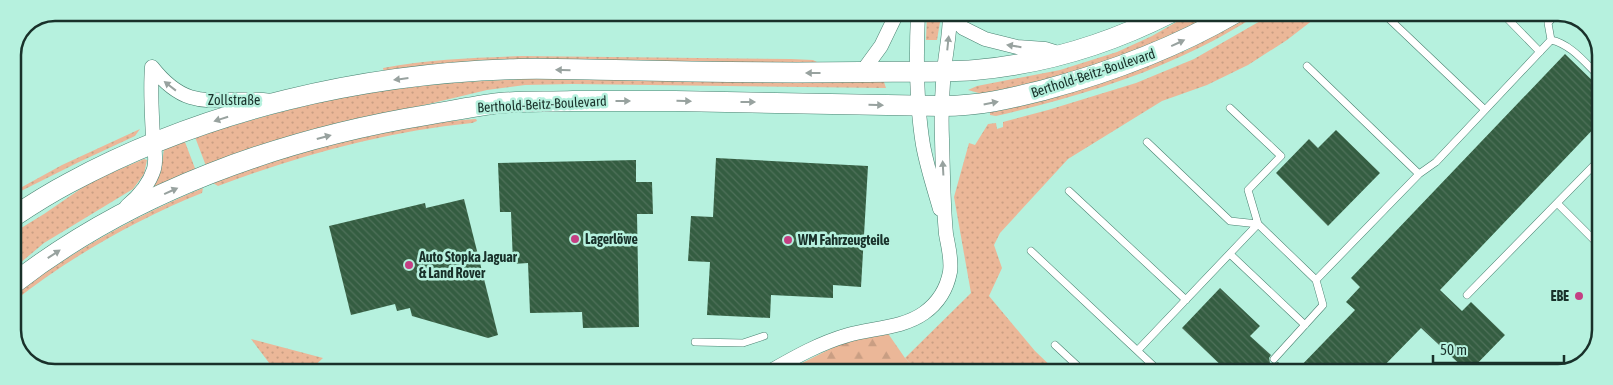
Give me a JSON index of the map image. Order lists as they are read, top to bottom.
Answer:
{
  "streets": {
    "main road": ["Berthold-Beitz-Boulevard"],
    "street": ["Zollstraße"]
  },
  "crossings": [
    ["Berthold-Beitz-Boulevard", "Zollstraße"]
  ],
  "places": [
    "Lagerlöwe",
    "WM Fahrzeugteile",
    "Auto Stopka Jaguar & Land Rover",
    "EBE"
  ],
  "scale_bar": "50 m"
}
